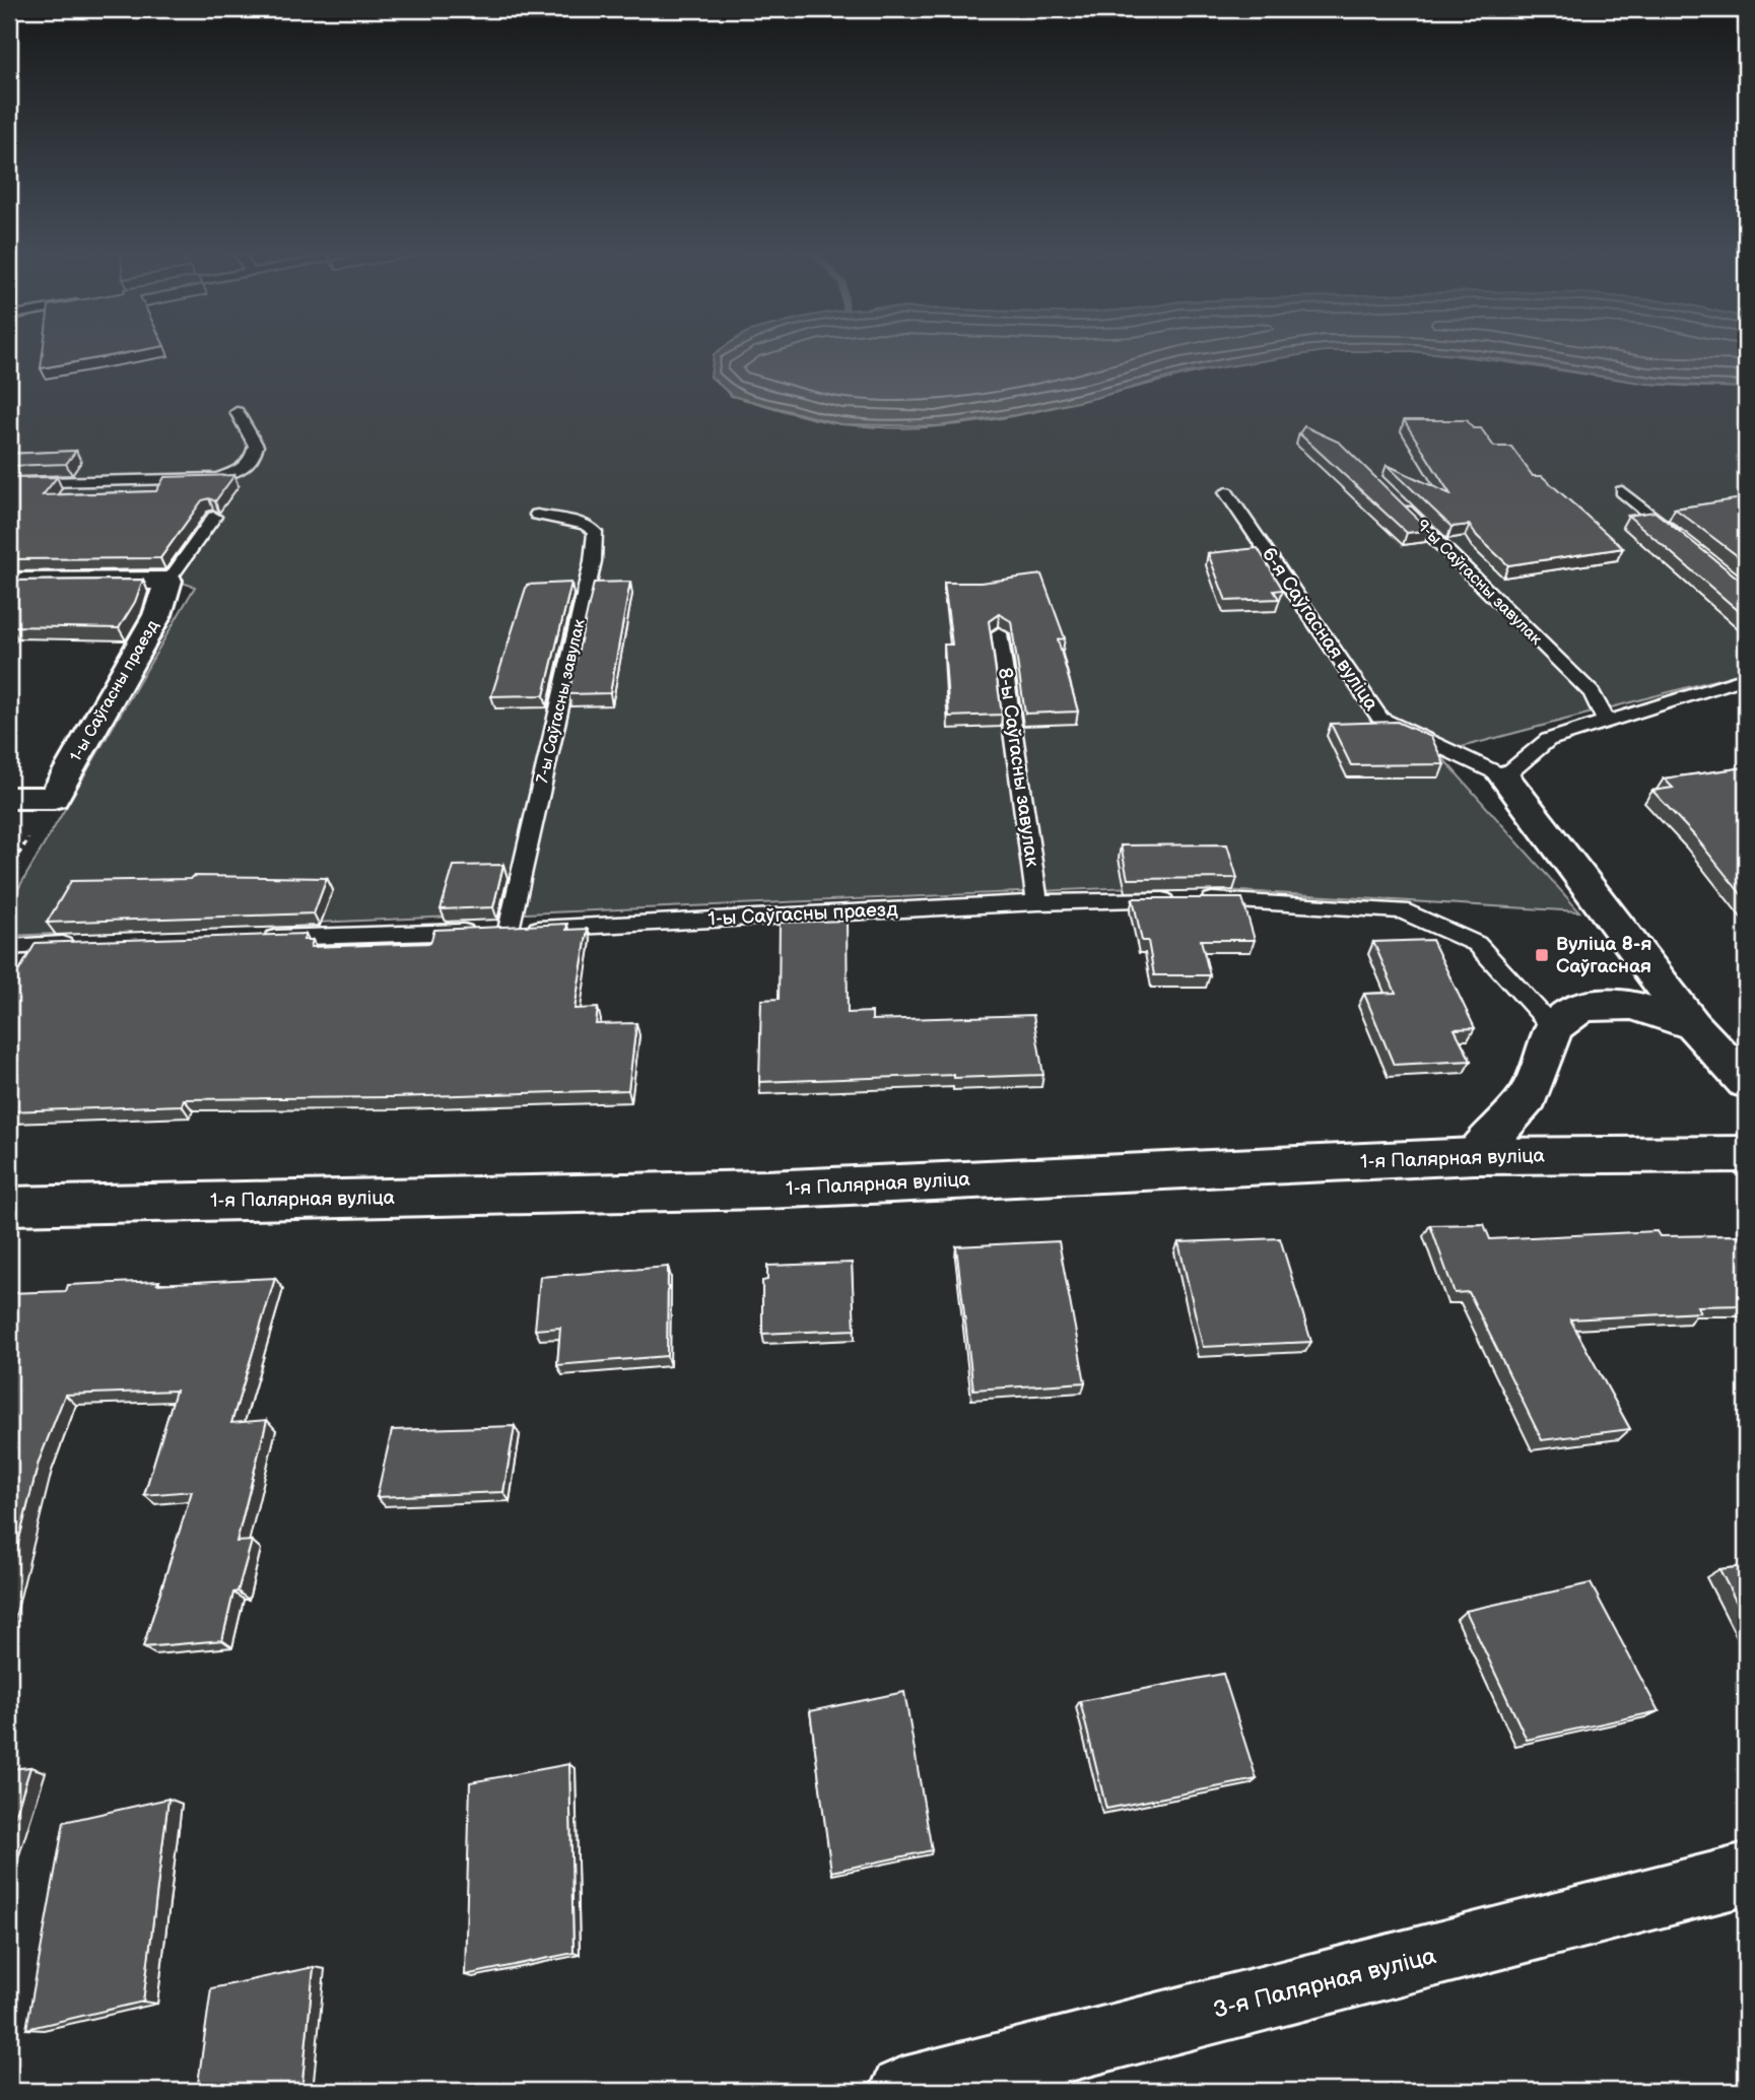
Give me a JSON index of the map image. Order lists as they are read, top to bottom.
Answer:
{
  "streets": {
    "street": [
      "6-я Саўгасная вуліца",
      "1-ы Саўгасны праезд",
      "1-я Палярная вуліца",
      "3-я Палярная вуліца"
    ],
    "lane": ["9-ы Саўгасны завулак", "7-ы Саўгасны завулак", "8-ы Саўгасны завулак"]
  },
  "crossings": [
    ["1-ы Саўгасны праезд", "7-ы Саўгасны завулак"],
    ["1-ы Саўгасны праезд", "8-ы Саўгасны завулак"]
  ],
  "places": {
    "transit": ["Вуліца 8-я Саўгасная"]
  }
}
